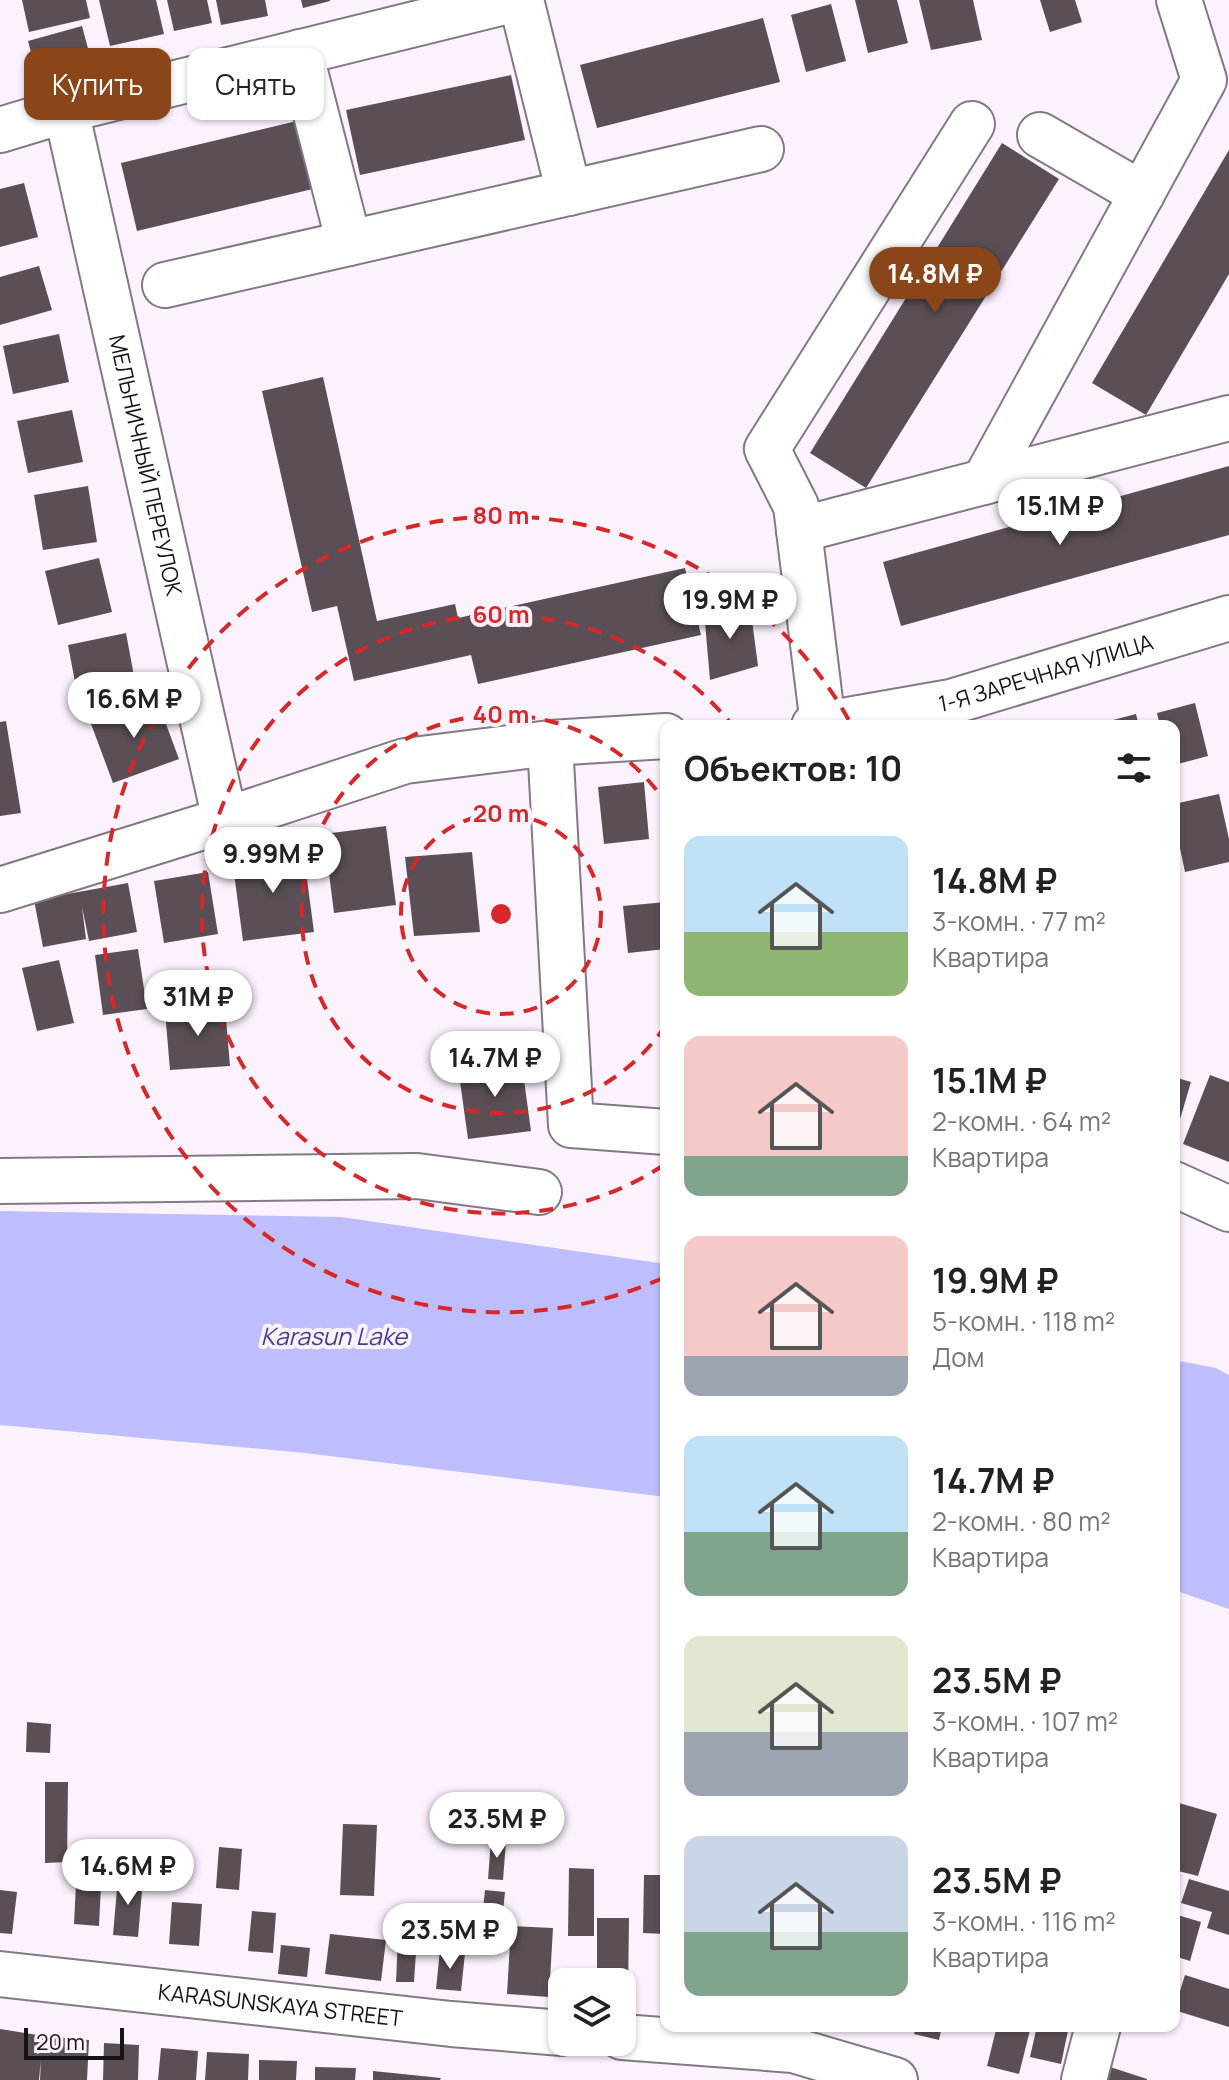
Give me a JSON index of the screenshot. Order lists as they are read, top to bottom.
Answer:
{
  "streets": {
    "street": ["МЕЛЬНИЧНЫЙ ПЕРЕУЛОК", "1-Я ЗАРЕЧНАЯ УЛИЦА", "KARASUNSKAYA STREET"]
  },
  "water": ["Karasun Lake"],
  "scale_bar": "20 m",
  "page": {
    "chip": ["Купить", "Снять"],
    "price": [
      "14.8M ₽",
      "15.1M ₽",
      "19.9M ₽",
      "16.6M ₽",
      "9.99M ₽",
      "31M ₽",
      "14.7M ₽",
      "23.5M ₽",
      "14.6M ₽",
      "23.5M ₽"
    ],
    "heading": "Объектов: 10",
    "list": [
      {
        "name": "14.8M ₽",
        "note": "3-комн. · 77 m² · Квартира"
      },
      {
        "name": "15.1M ₽",
        "note": "2-комн. · 64 m² · Квартира"
      },
      {
        "name": "19.9M ₽",
        "note": "5-комн. · 118 m² · Дом"
      },
      {
        "name": "14.7M ₽",
        "note": "2-комн. · 80 m² · Квартира"
      },
      {
        "name": "23.5M ₽",
        "note": "3-комн. · 107 m² · Квартира"
      },
      {
        "name": "23.5M ₽",
        "note": "3-комн. · 116 m² · Квартира"
      }
    ],
    "scale": "20 m"
  },
  "rings": [
    "80 m",
    "60 m",
    "40 m",
    "20 m"
  ]
}
